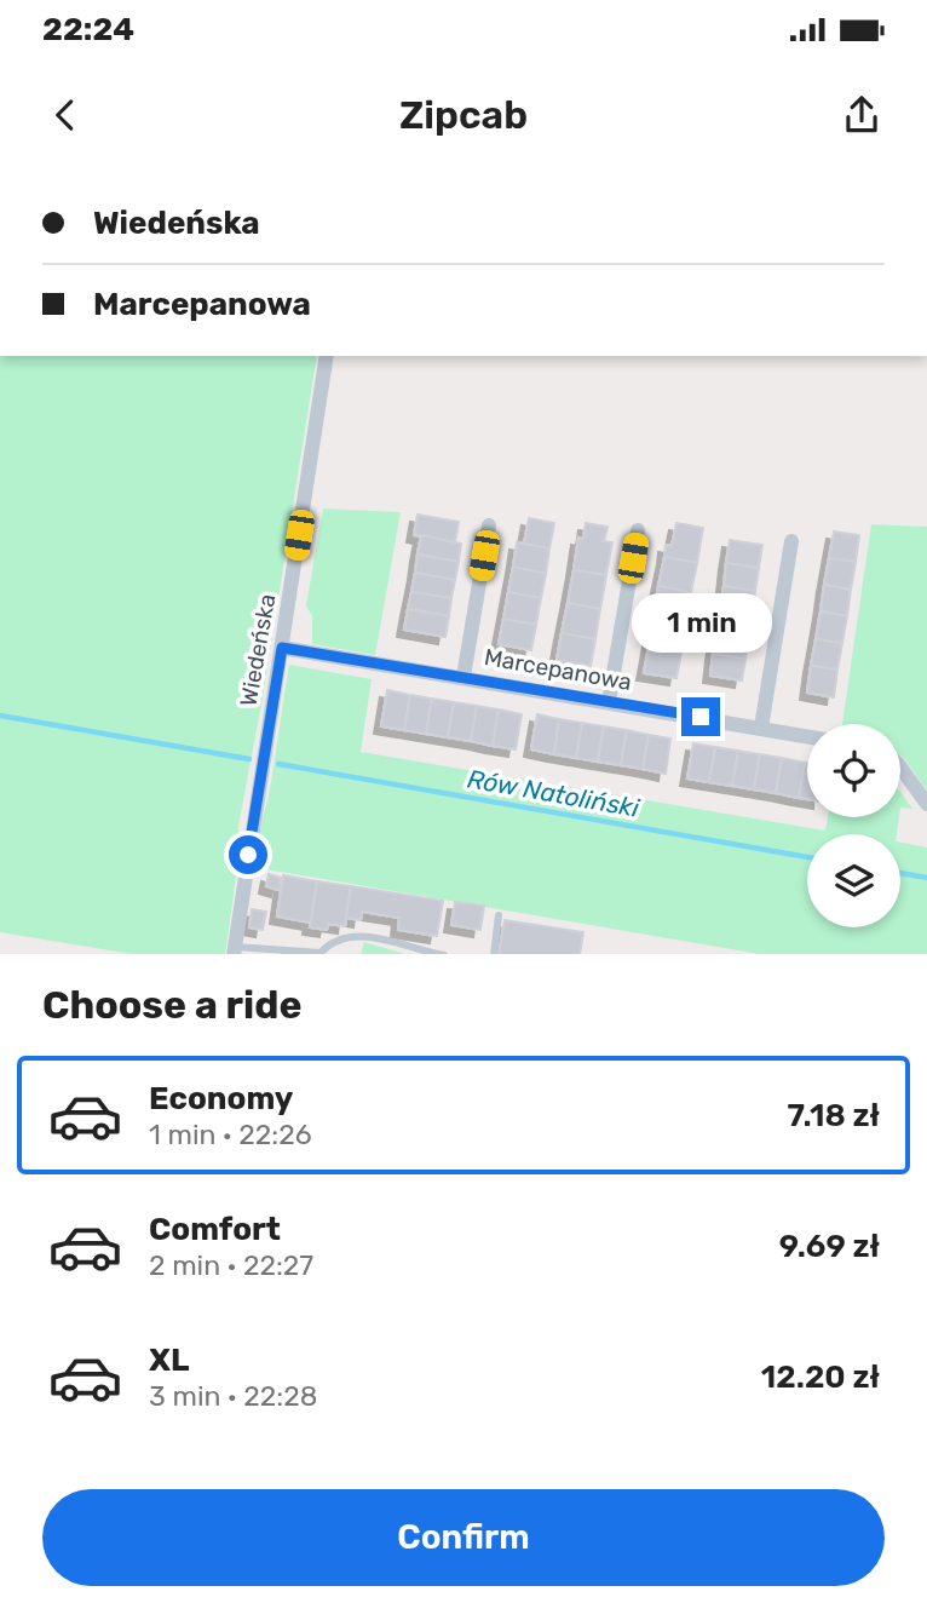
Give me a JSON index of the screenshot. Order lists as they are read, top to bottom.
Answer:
{
  "streets": {
    "street": ["Wiedeńska", "Marcepanowa"]
  },
  "crossings": [
    ["Wiedeńska", "Marcepanowa"]
  ],
  "water": ["Rów Natoliński"],
  "page": {
    "status": "22:24",
    "header": "Zipcab",
    "banner": ["Wiedeńska", "Marcepanowa"],
    "bubble": "1 min",
    "heading": "Choose a ride",
    "list": [
      {
        "name": "Economy",
        "note": "1 min · 22:26",
        "value": "7.18 zł"
      },
      {
        "name": "Comfort",
        "note": "2 min · 22:27",
        "value": "9.69 zł"
      },
      {
        "name": "XL",
        "note": "3 min · 22:28",
        "value": "12.20 zł"
      }
    ],
    "buttons": "Confirm"
  }
}
